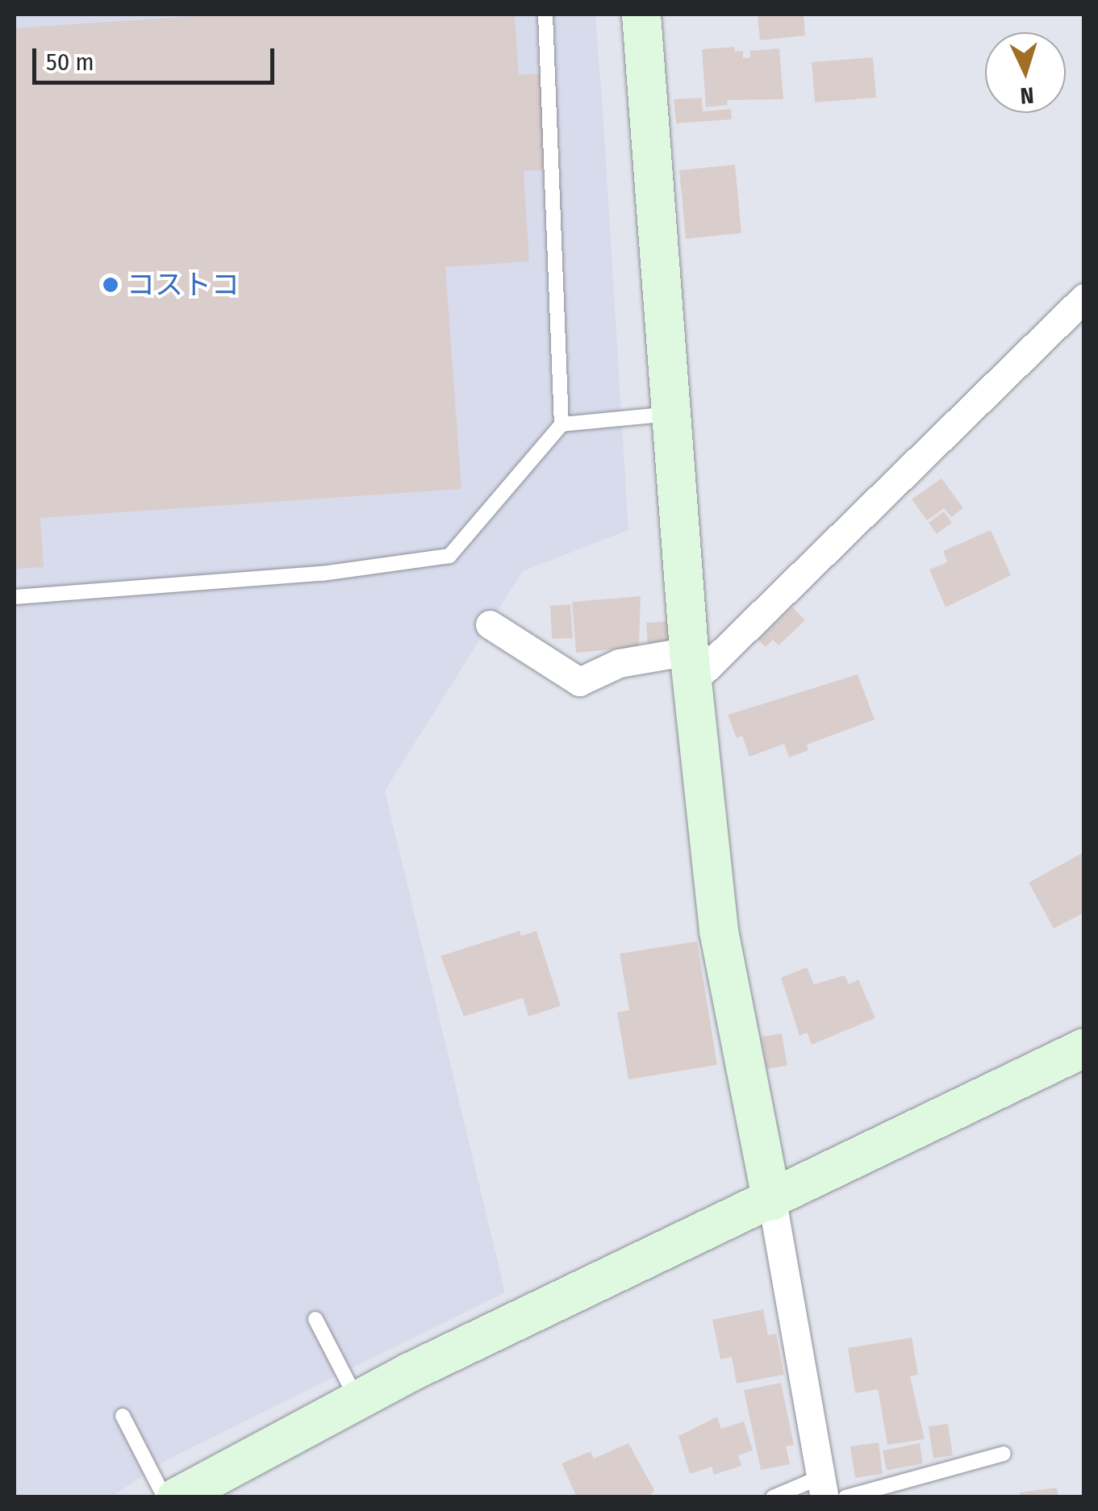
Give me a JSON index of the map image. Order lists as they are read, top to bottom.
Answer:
{
  "places": ["コストコ"],
  "scale_bar": "50 m",
  "north": "bottom"
}
